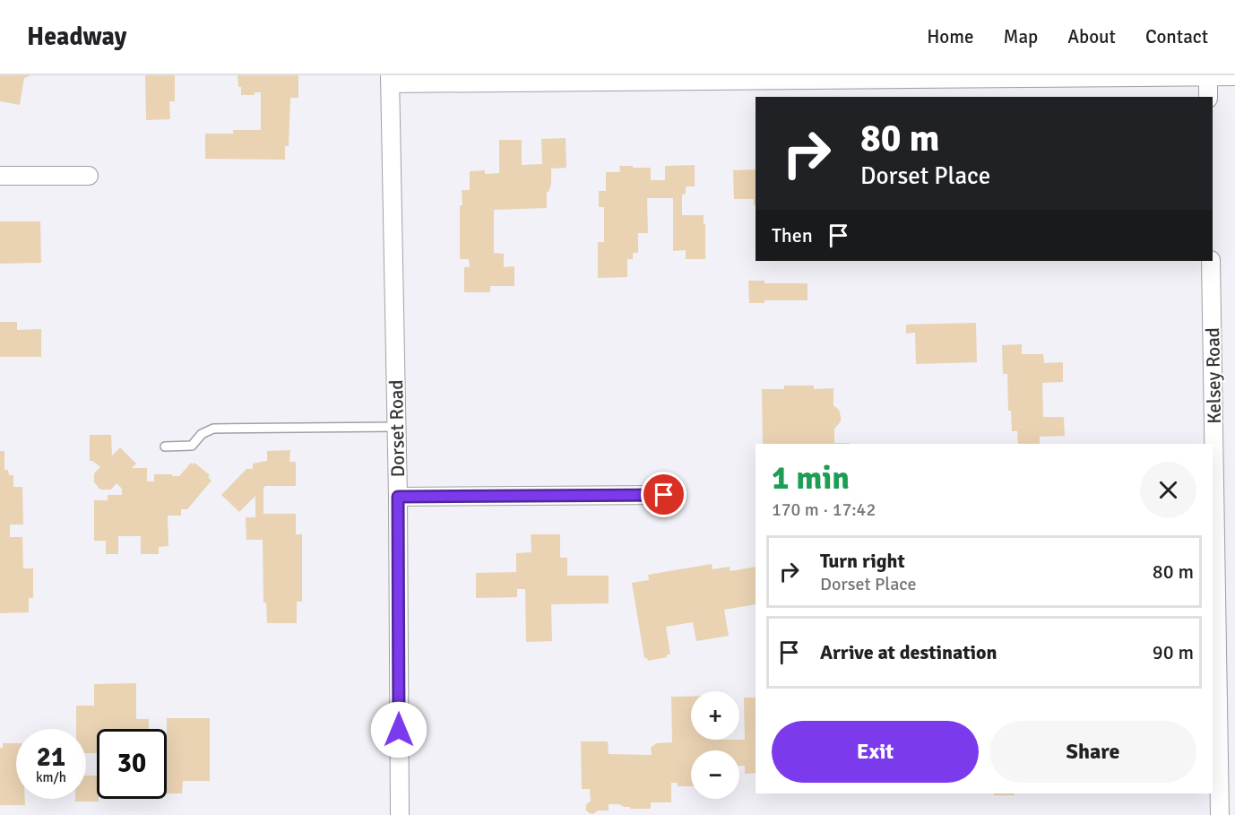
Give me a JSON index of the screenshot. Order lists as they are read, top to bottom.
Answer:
{
  "streets": {
    "street": ["Kelsey Road", "Dorset Road"]
  },
  "page": {
    "header": "Headway",
    "nav": [
      "Home",
      "Map",
      "About",
      "Contact"
    ],
    "turn": ["80 m", "Dorset Place"],
    "then": "Then",
    "heading": ["1 min", "170 m · 17:42"],
    "list": [
      {
        "name": "Turn right",
        "note": "Dorset Place",
        "value": "80 m"
      },
      {
        "name": "Arrive at destination",
        "value": "90 m"
      }
    ],
    "map_buttons": ["+", "−"],
    "buttons": ["Exit", "Share"],
    "speed": "21 km/h",
    "limit": "30"
  }
}
